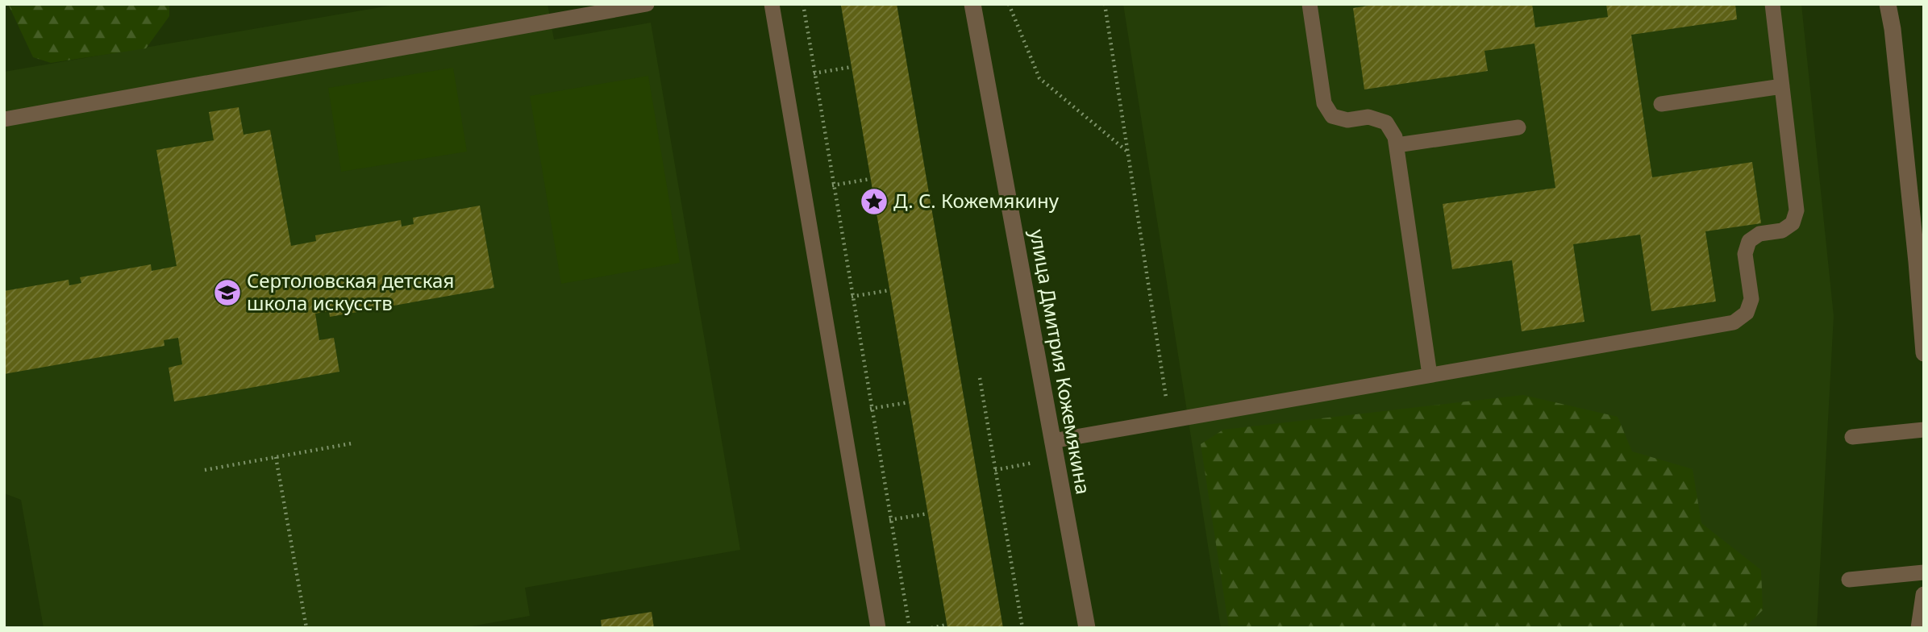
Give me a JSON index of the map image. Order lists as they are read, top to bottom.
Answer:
{
  "streets": {
    "street": ["улица Дмитрия Кожемякина"]
  },
  "places": {
    "place": ["Д. С. Кожемякину"],
    "school or university": ["Сертоловская детская школа искусств"]
  }
}
